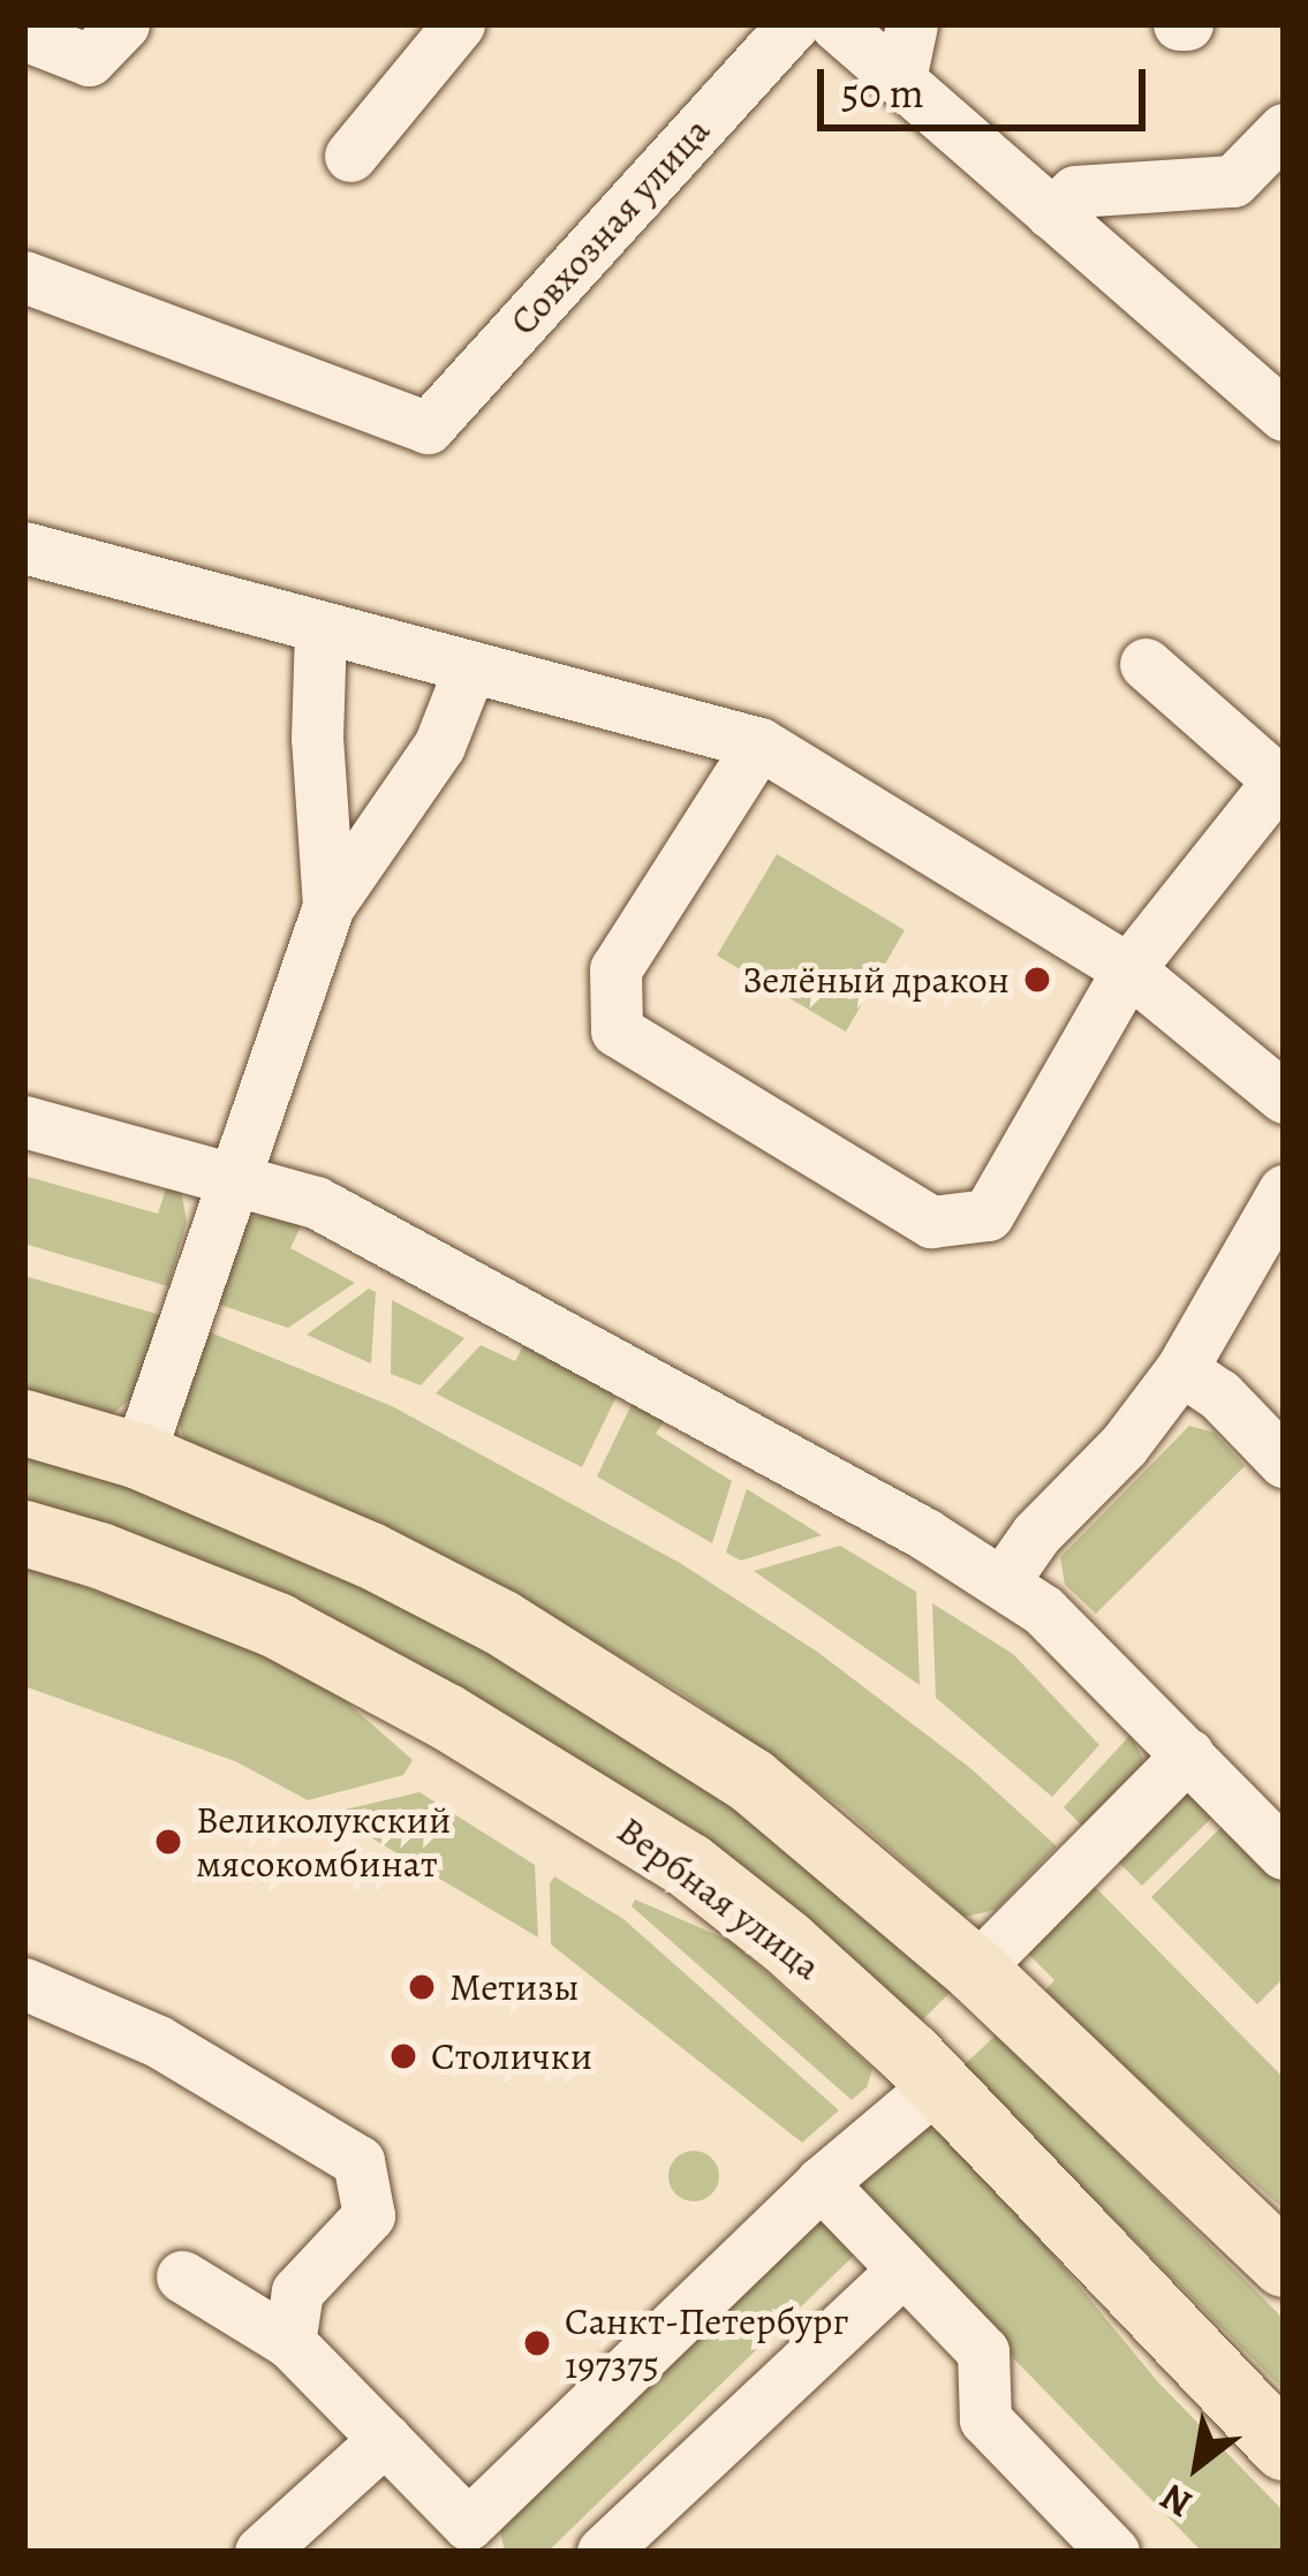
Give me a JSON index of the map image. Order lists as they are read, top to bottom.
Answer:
{
  "streets": {
    "main road": ["Вербная улица"],
    "street": ["Совхозная улица"]
  },
  "places": [
    "Зелёный дракон",
    "Великолукский мясокомбинат",
    "Метизы",
    "Столички",
    "Санкт-Петербург 197375"
  ],
  "scale_bar": "50 m",
  "north": "bottom left"
}
